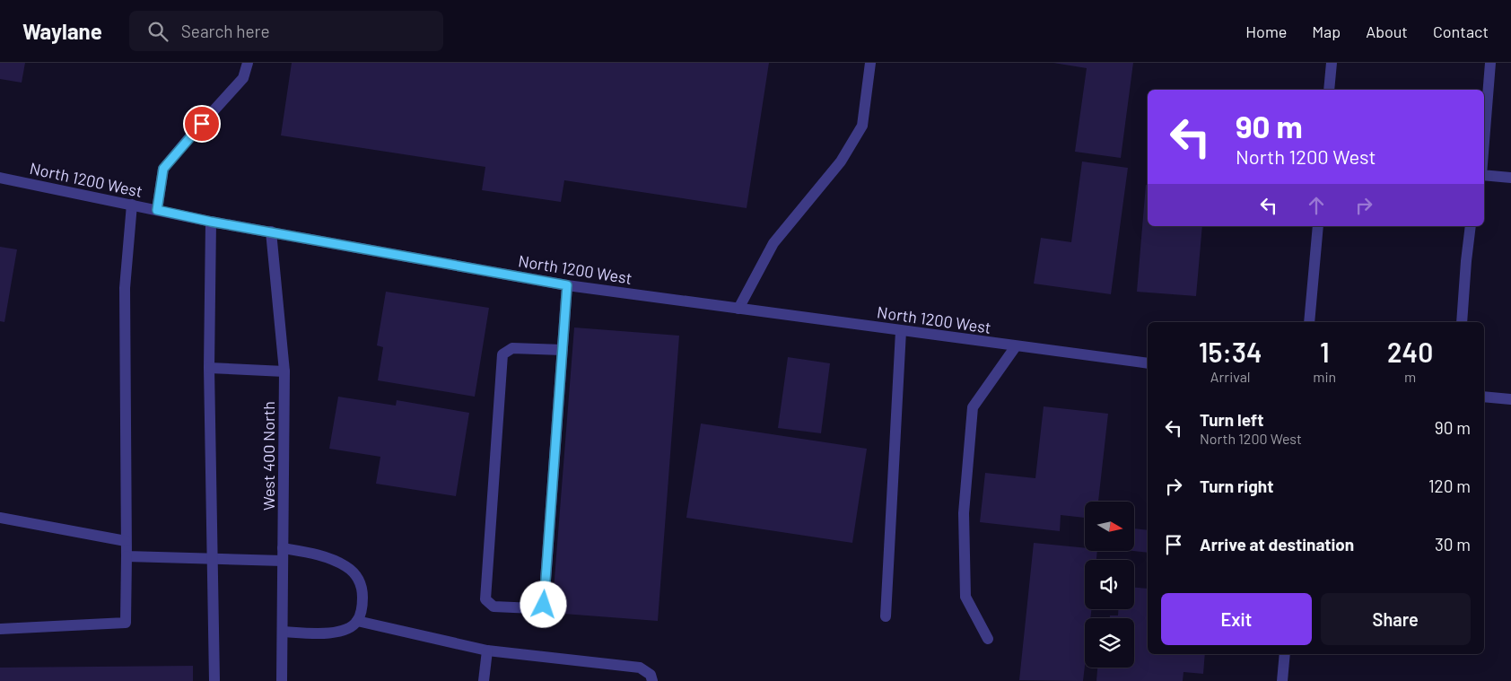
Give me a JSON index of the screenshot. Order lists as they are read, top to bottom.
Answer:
{
  "streets": {
    "street": ["North 1200 West", "West 400 North"]
  },
  "crossings": [
    ["North 1200 West", "West 400 North"]
  ],
  "north": "right",
  "page": {
    "header": "Waylane",
    "search": "Search here",
    "nav": [
      "Home",
      "Map",
      "About",
      "Contact"
    ],
    "turn": ["90 m", "North 1200 West"],
    "eta": [
      "15:34",
      "Arrival",
      "1",
      "min",
      "240",
      "m"
    ],
    "list": [
      {
        "name": "Turn left",
        "note": "North 1200 West",
        "value": "90 m"
      },
      {
        "name": "Turn right",
        "value": "120 m"
      },
      {
        "name": "Arrive at destination",
        "value": "30 m"
      }
    ],
    "buttons": ["Exit", "Share"]
  }
}
